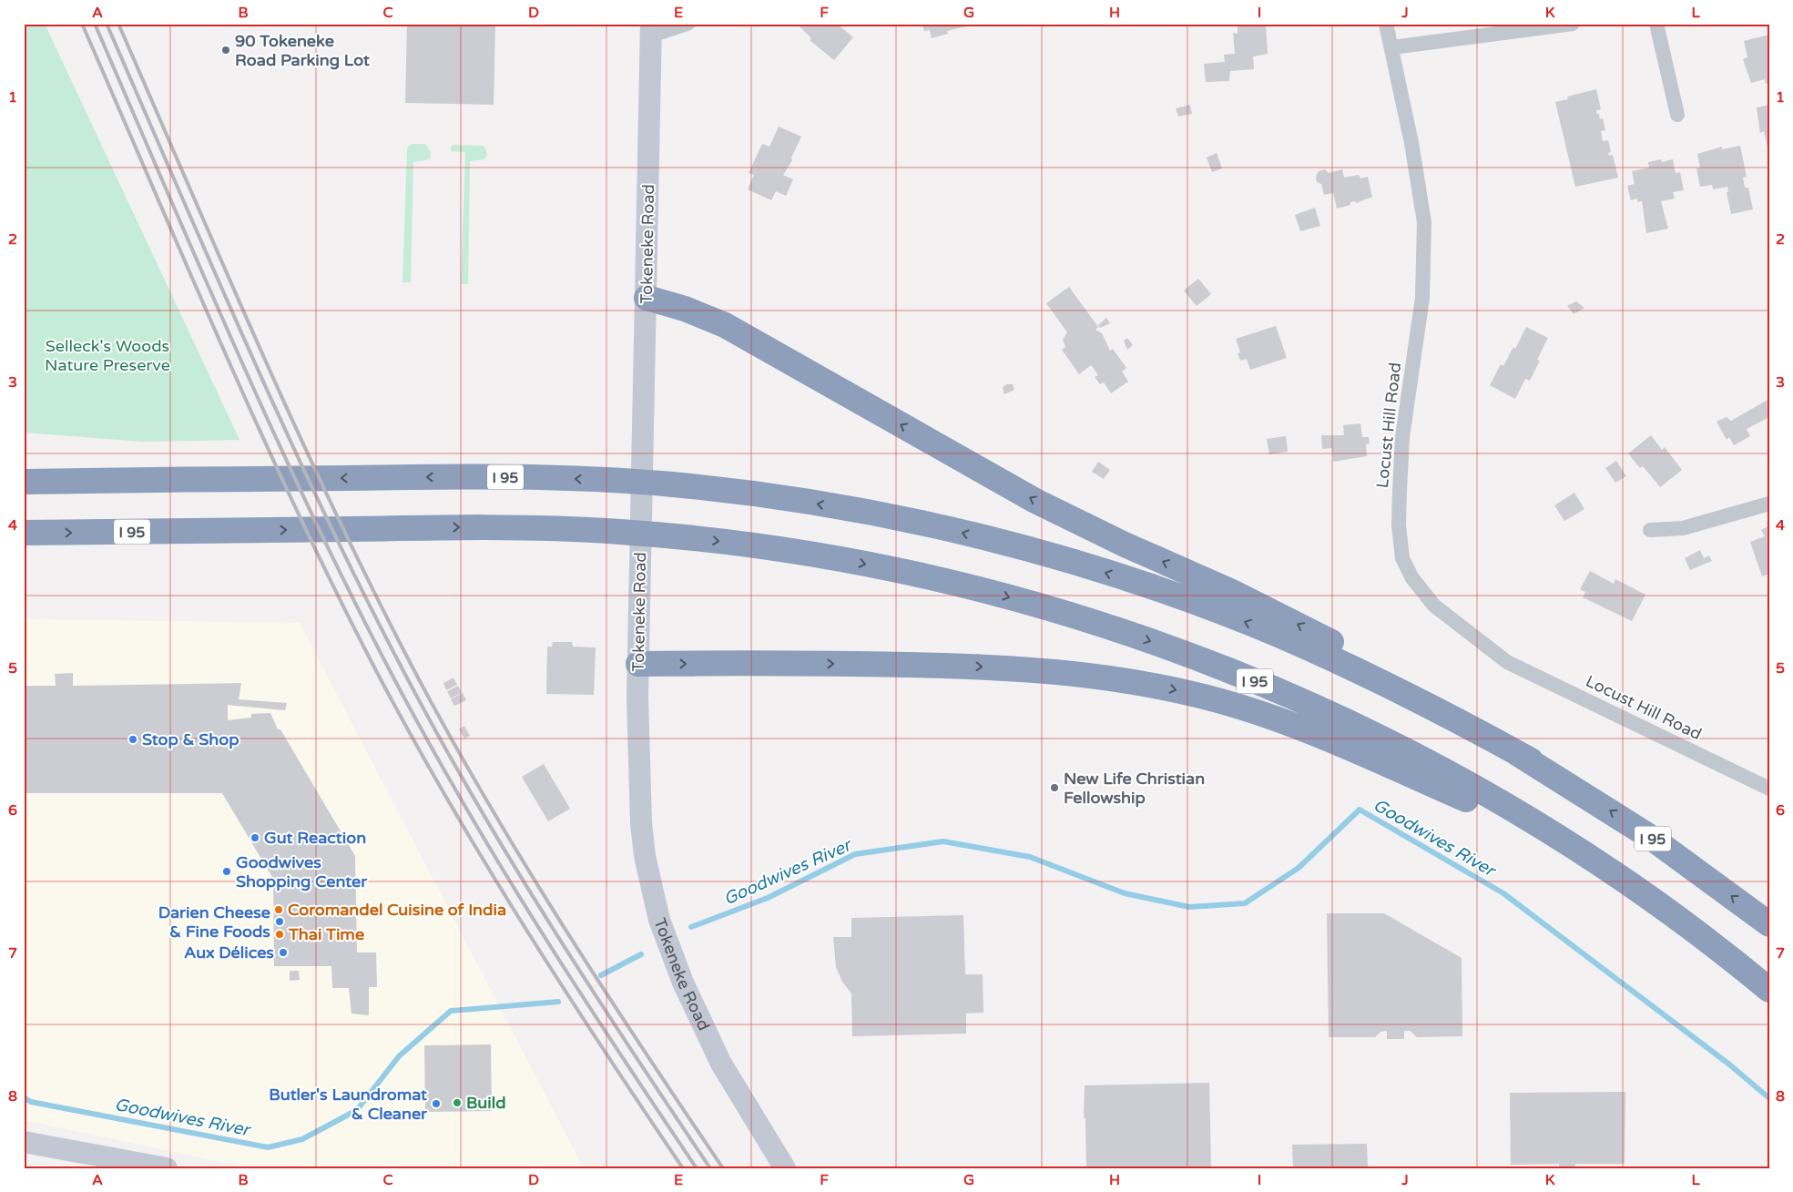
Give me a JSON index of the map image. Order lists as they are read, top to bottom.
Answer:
{
  "streets": {
    "highway": ["I 95"],
    "main road": ["Tokeneke Road"],
    "street": ["Locust Hill Road"]
  },
  "water": ["Goodwives River"],
  "parks": ["Selleck's Woods Nature Preserve"],
  "places": [
    "90 Tokeneke Road Parking Lot",
    "Stop & Shop",
    "New Life Christian Fellowship",
    "Gut Reaction",
    "Goodwives Shopping Center",
    "Coromandel Cuisine of India",
    "Darien Cheese & Fine Foods",
    "Thai Time",
    "Aux Délices",
    "Build",
    "Butler's Laundromat & Cleaner"
  ],
  "grid": {
    "columns": [
      "A",
      "B",
      "C",
      "D",
      "E",
      "F",
      "G",
      "H",
      "I",
      "J",
      "K",
      "L"
    ],
    "rows": [
      "1",
      "2",
      "3",
      "4",
      "5",
      "6",
      "7",
      "8"
    ]
  }
}
